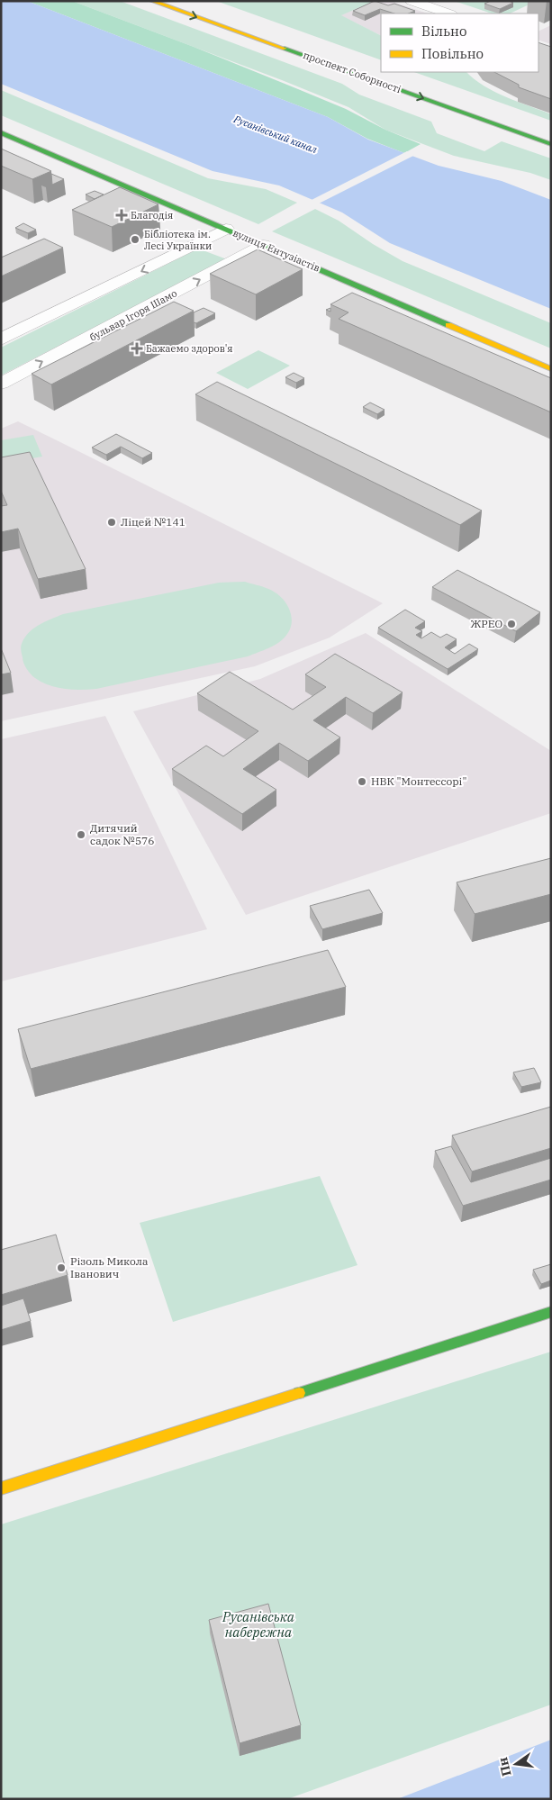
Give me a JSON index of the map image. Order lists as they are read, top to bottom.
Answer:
{
  "streets": {
    "main road": ["проспект Соборності", "вулиця Ентузіастів"],
    "street": ["бульвар Ігоря Шамо"]
  },
  "crossings": [
    ["вулиця Ентузіастів", "бульвар Ігоря Шамо"]
  ],
  "one_way": ["проспект Соборності"],
  "water": ["Русанівський канал"],
  "parks": ["Русанівська набережна"],
  "places": {
    "health": ["Благодія", "Бажаемо здоров'я"],
    "other": [
      "Бібліотека ім. Лесі Українки",
      "Ліцей №141",
      "ЖРЕО",
      "НВК \"Монтессорі\"",
      "Дитячий садок №576",
      "Різоль Микола Іванович"
    ]
  },
  "legend": ["Вільно", "Повільно"],
  "north": "left"
}
